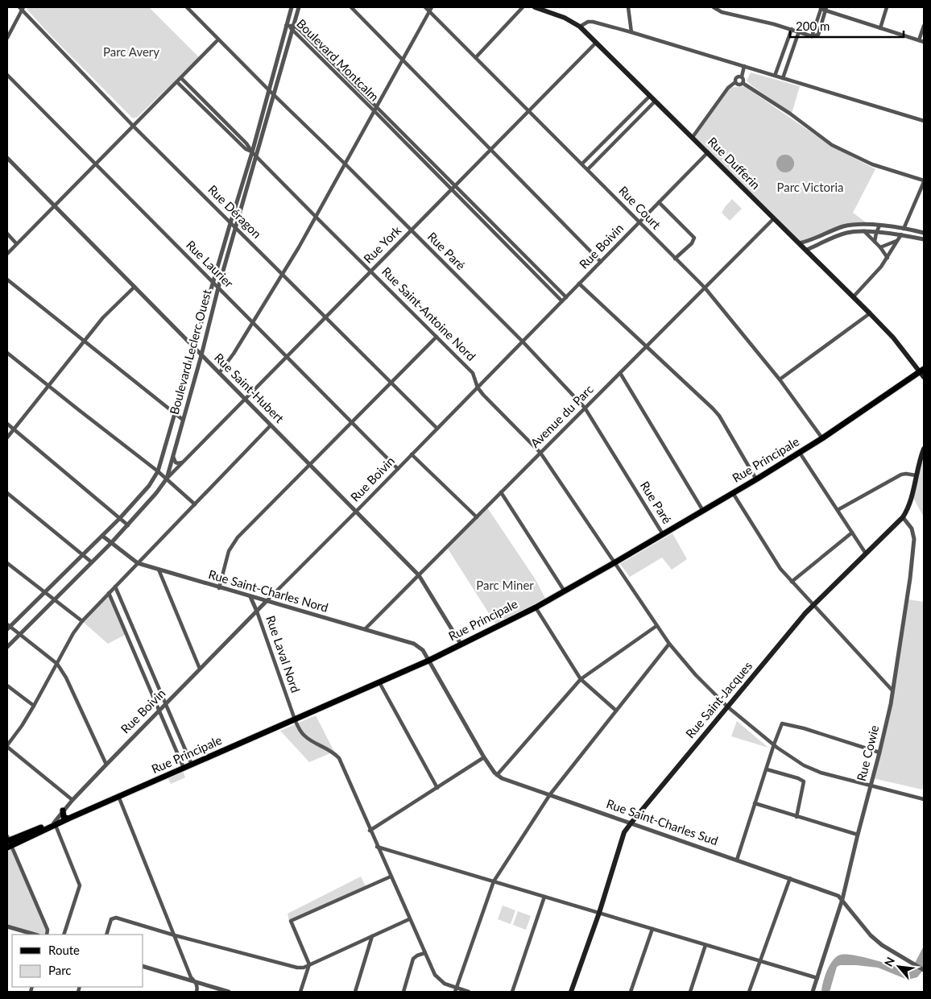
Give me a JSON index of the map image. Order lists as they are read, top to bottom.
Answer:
{
  "streets": {
    "main road": ["Rue Dufferin", "Rue Principale", "Rue Saint-Jacques"],
    "street": [
      "Boulevard Montcalm",
      "Rue Court",
      "Rue Déragon",
      "Rue York",
      "Rue Boivin",
      "Rue Paré",
      "Rue Laurier",
      "Rue Saint-Antoine Nord",
      "Boulevard Leclerc Ouest",
      "Rue Saint-Hubert",
      "Avenue du Parc",
      "Rue Saint-Charles Nord",
      "Rue Laval Nord",
      "Rue Cowie",
      "Rue Saint-Charles Sud"
    ]
  },
  "crossings": [
    ["Boulevard Montcalm", "Rue York"],
    ["Boulevard Montcalm", "Rue Boivin"],
    ["Boulevard Montcalm", "Boulevard Leclerc Ouest"],
    ["Rue Dufferin", "Rue York"],
    ["Rue Dufferin", "Rue Boivin"],
    ["Rue Dufferin", "Avenue du Parc"],
    ["Rue Dufferin", "Rue Principale"],
    ["Rue Court", "Rue York"],
    ["Rue Court", "Rue Boivin"],
    ["Rue Court", "Avenue du Parc"],
    ["Rue Court", "Rue Principale"],
    ["Rue Déragon", "Rue York"],
    ["Rue Déragon", "Rue Boivin"],
    ["Rue Déragon", "Boulevard Leclerc Ouest"],
    ["Rue York", "Rue Paré"],
    ["Rue York", "Rue Laurier"],
    ["Rue York", "Rue Saint-Antoine Nord"],
    ["Rue York", "Boulevard Leclerc Ouest"],
    ["Rue York", "Rue Saint-Hubert"],
    ["Rue Boivin", "Rue Paré"],
    ["Rue Boivin", "Rue Laurier"],
    ["Rue Boivin", "Rue Saint-Antoine Nord"],
    ["Rue Boivin", "Rue Saint-Hubert"],
    ["Rue Boivin", "Rue Principale"],
    ["Rue Boivin", "Rue Saint-Charles Nord"],
    ["Rue Boivin", "Rue Laval Nord"],
    ["Rue Paré", "Boulevard Leclerc Ouest"],
    ["Rue Paré", "Avenue du Parc"],
    ["Rue Paré", "Rue Principale"],
    ["Rue Laurier", "Boulevard Leclerc Ouest"],
    ["Rue Saint-Antoine Nord", "Boulevard Leclerc Ouest"],
    ["Rue Saint-Antoine Nord", "Avenue du Parc"],
    ["Rue Saint-Antoine Nord", "Rue Principale"],
    ["Rue Saint-Antoine Nord", "Rue Saint-Jacques"],
    ["Rue Saint-Antoine Nord", "Rue Cowie"],
    ["Boulevard Leclerc Ouest", "Rue Saint-Hubert"],
    ["Boulevard Leclerc Ouest", "Rue Saint-Charles Nord"],
    ["Rue Saint-Hubert", "Avenue du Parc"],
    ["Rue Saint-Hubert", "Rue Principale"],
    ["Avenue du Parc", "Rue Saint-Charles Nord"],
    ["Rue Principale", "Rue Saint-Charles Nord"],
    ["Rue Principale", "Rue Laval Nord"],
    ["Rue Saint-Charles Nord", "Rue Laval Nord"],
    ["Rue Saint-Jacques", "Rue Cowie"],
    ["Rue Saint-Jacques", "Rue Saint-Charles Sud"],
    ["Rue Cowie", "Rue Saint-Charles Sud"]
  ],
  "parks": ["Parc Avery", "Parc Victoria", "Parc Miner"],
  "legend": ["Route", "Parc"],
  "scale_bar": "200 m",
  "north": "top left"
}
